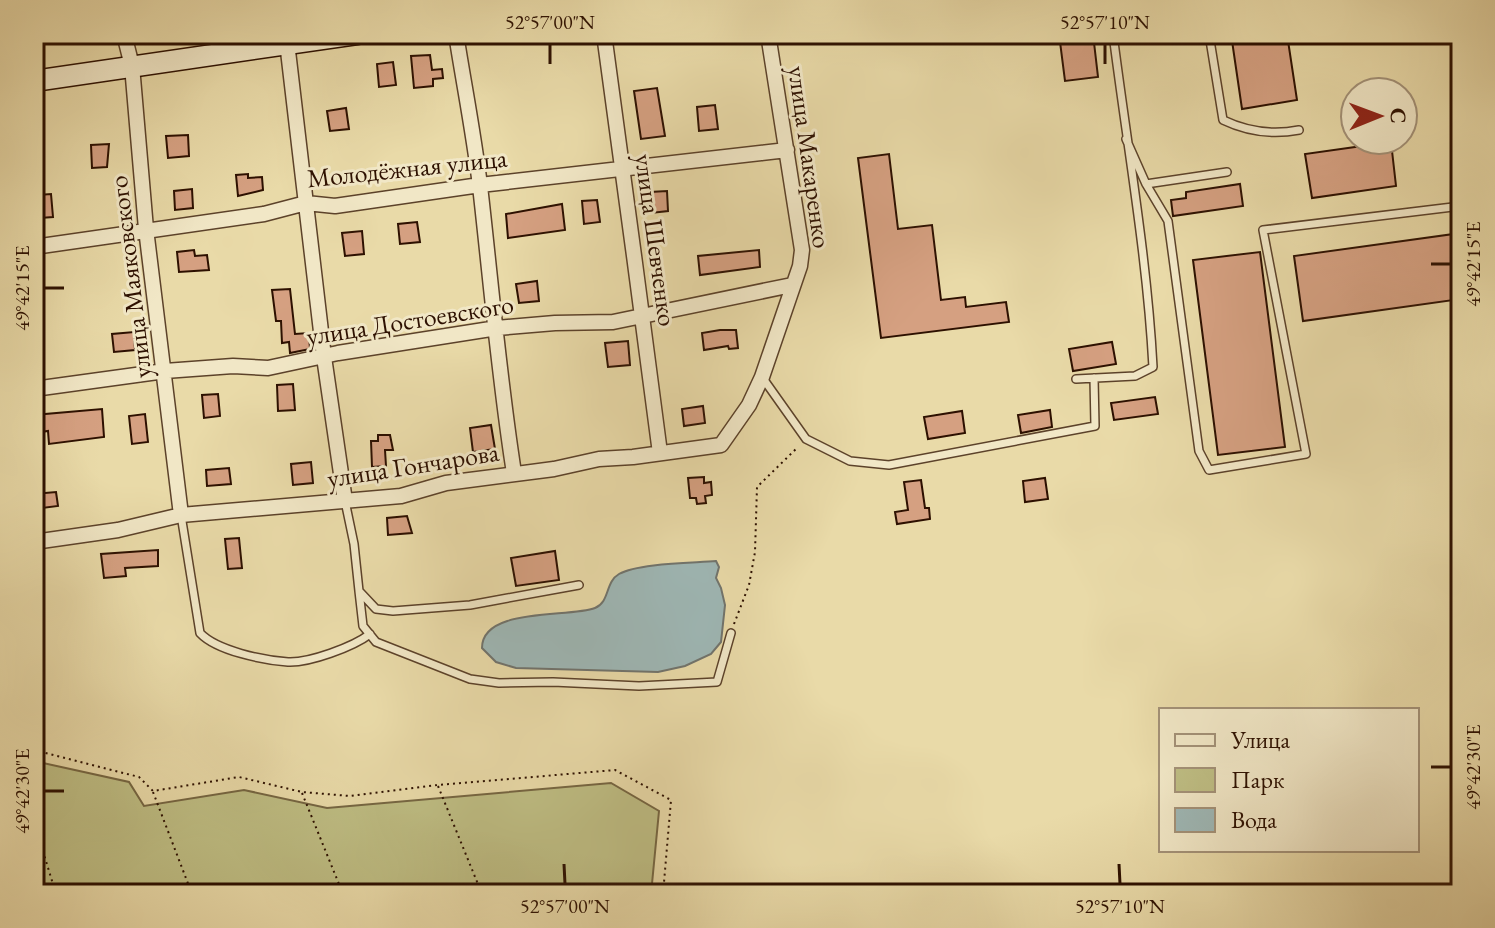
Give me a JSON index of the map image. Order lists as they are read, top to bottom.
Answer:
{
  "streets": {
    "street": [
      "улица Макаренко",
      "Молодёжная улица",
      "улица Шевченко",
      "улица Маяковского",
      "улица Достоевского",
      "улица Гончарова"
    ]
  },
  "crossings": [
    ["улица Макаренко", "Молодёжная улица"],
    ["улица Макаренко", "улица Достоевского"],
    ["улица Макаренко", "улица Гончарова"],
    ["Молодёжная улица", "улица Шевченко"],
    ["Молодёжная улица", "улица Маяковского"],
    ["улица Шевченко", "улица Достоевского"],
    ["улица Шевченко", "улица Гончарова"],
    ["улица Маяковского", "улица Достоевского"],
    ["улица Маяковского", "улица Гончарова"]
  ],
  "legend": ["Улица", "Парк", "Вода"],
  "north": "right",
  "coordinates": [
    "52°57'00\"N",
    "52°57'10\"N",
    "49°42'15\"E",
    "49°42'30\"E"
  ]
}
